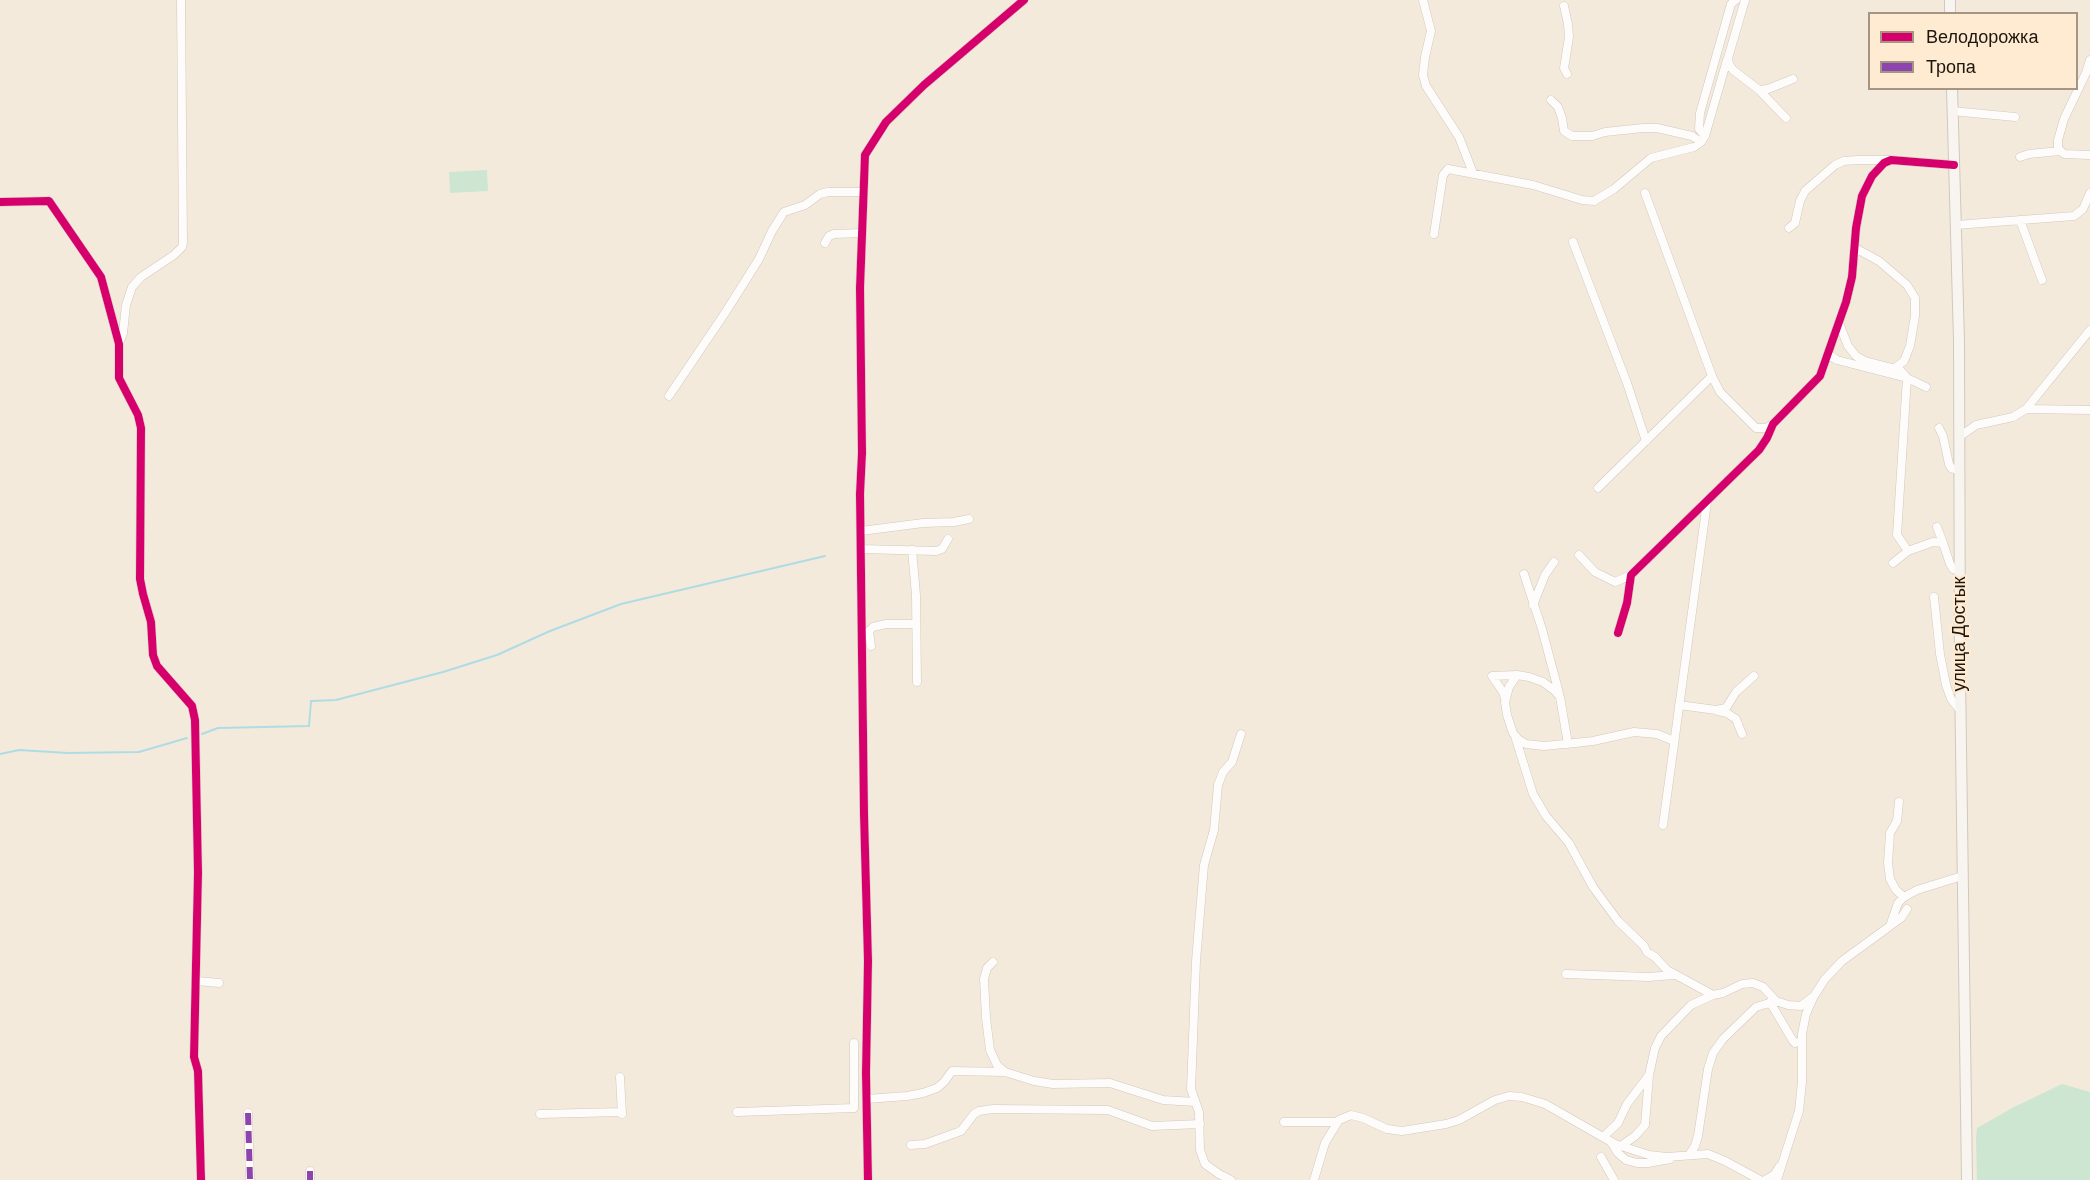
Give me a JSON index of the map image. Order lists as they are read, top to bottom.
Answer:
{
  "streets": {
    "main road": ["улица Достык"]
  },
  "legend": ["Велодорожка", "Тропа"]
}
